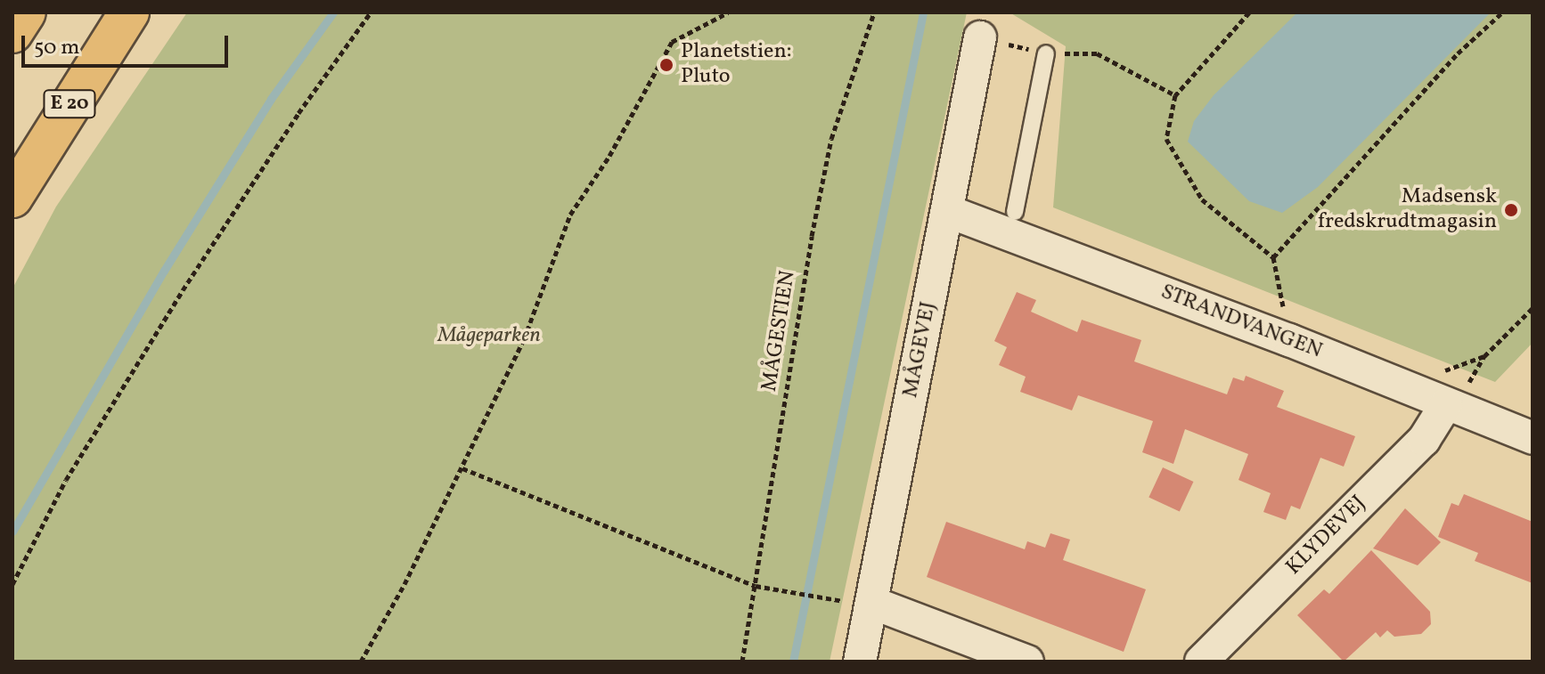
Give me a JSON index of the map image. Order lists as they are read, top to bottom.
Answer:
{
  "streets": {
    "highway": ["E 20"],
    "street": ["STRANDVANGEN", "MÅGEVEJ", "KLYDEVEJ"],
    "path": ["MÅGESTIEN"]
  },
  "crossings": [
    ["STRANDVANGEN", "MÅGEVEJ"],
    ["STRANDVANGEN", "KLYDEVEJ"]
  ],
  "parks": ["Mågeparken"],
  "places": ["Planetstien: Pluto", "Madsensk fredskrudtmagasin"],
  "scale_bar": "50 m"
}
